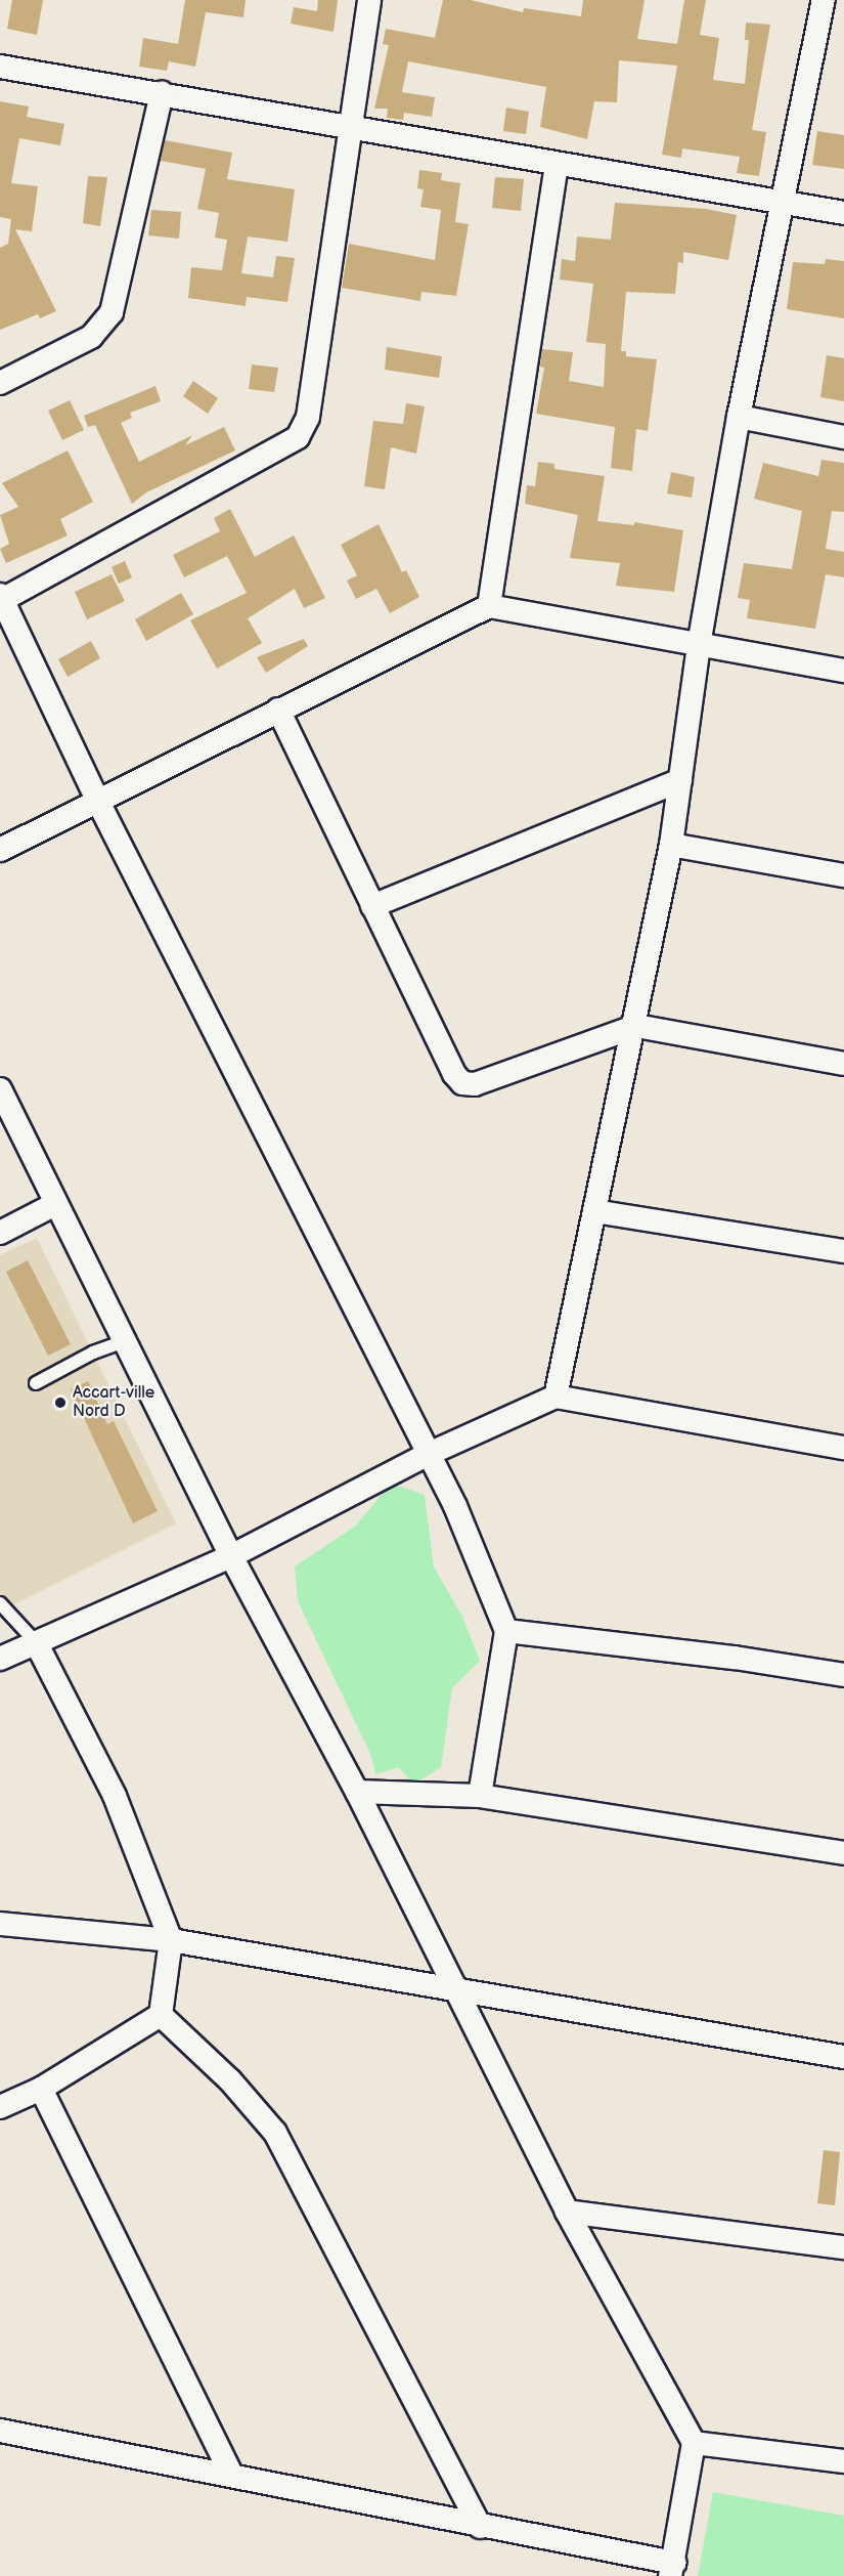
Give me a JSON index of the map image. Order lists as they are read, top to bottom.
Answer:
{
  "places": ["Accart-ville Nord D"]
}
